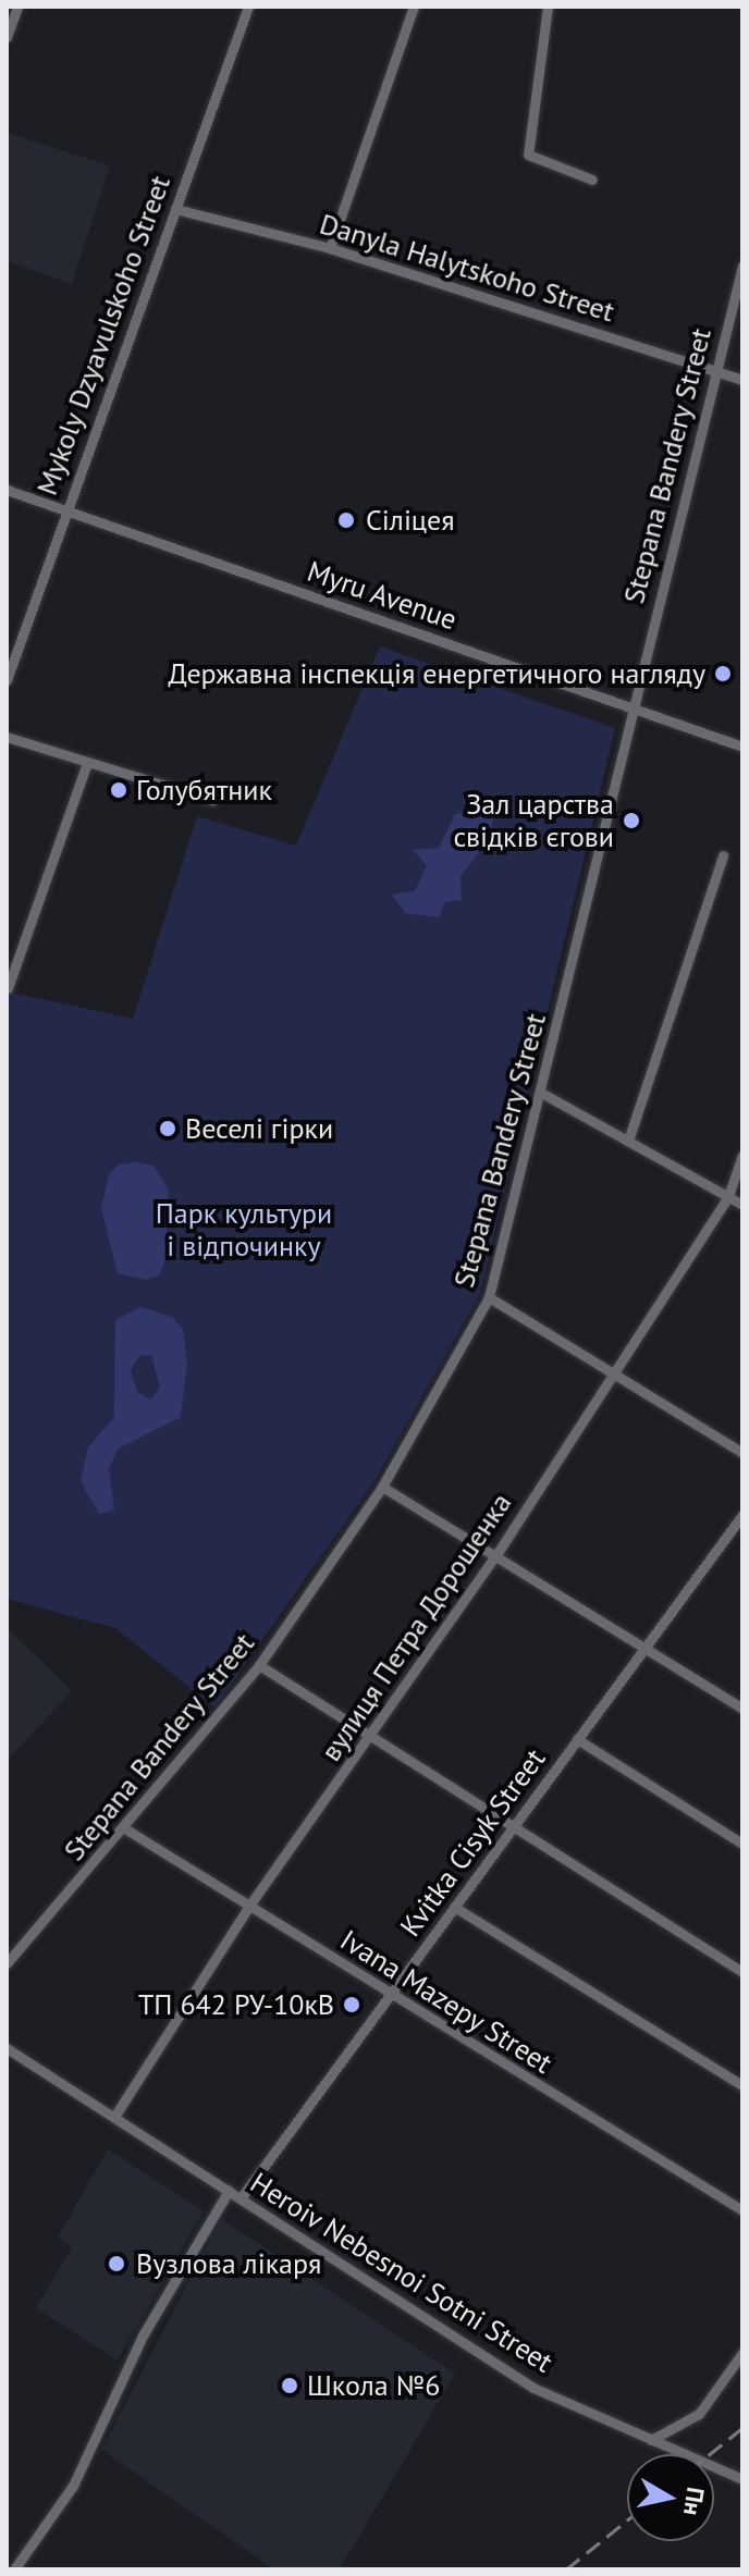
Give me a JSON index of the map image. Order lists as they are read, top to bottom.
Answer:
{
  "streets": {
    "street": [
      "Danyla Halytskoho Street",
      "Mykoly Dzyavulskoho Street",
      "Stepana Bandery Street",
      "Myru Avenue",
      "вулиця Петра Дорошенка",
      "Kvitka Cisyk Street",
      "Ivana Mazepy Street",
      "Heroiv Nebesnoi Sotni Street"
    ]
  },
  "crossings": [
    ["Danyla Halytskoho Street", "Mykoly Dzyavulskoho Street"],
    ["Danyla Halytskoho Street", "Stepana Bandery Street"],
    ["Mykoly Dzyavulskoho Street", "Myru Avenue"],
    ["Stepana Bandery Street", "Myru Avenue"],
    ["Stepana Bandery Street", "Ivana Mazepy Street"],
    ["вулиця Петра Дорошенка", "Ivana Mazepy Street"],
    ["вулиця Петра Дорошенка", "Heroiv Nebesnoi Sotni Street"],
    ["Kvitka Cisyk Street", "Ivana Mazepy Street"],
    ["Kvitka Cisyk Street", "Heroiv Nebesnoi Sotni Street"]
  ],
  "parks": ["Парк культури і відпочинку"],
  "places": [
    "Сіліцея",
    "Державна інспекція енергетичного нагляду",
    "Голубятник",
    "Зал царства свідків єгови",
    "Веселі гірки",
    "ТП 642 РУ-10кВ",
    "Вузлова лікаря",
    "Школа №6"
  ],
  "north": "right"
}
